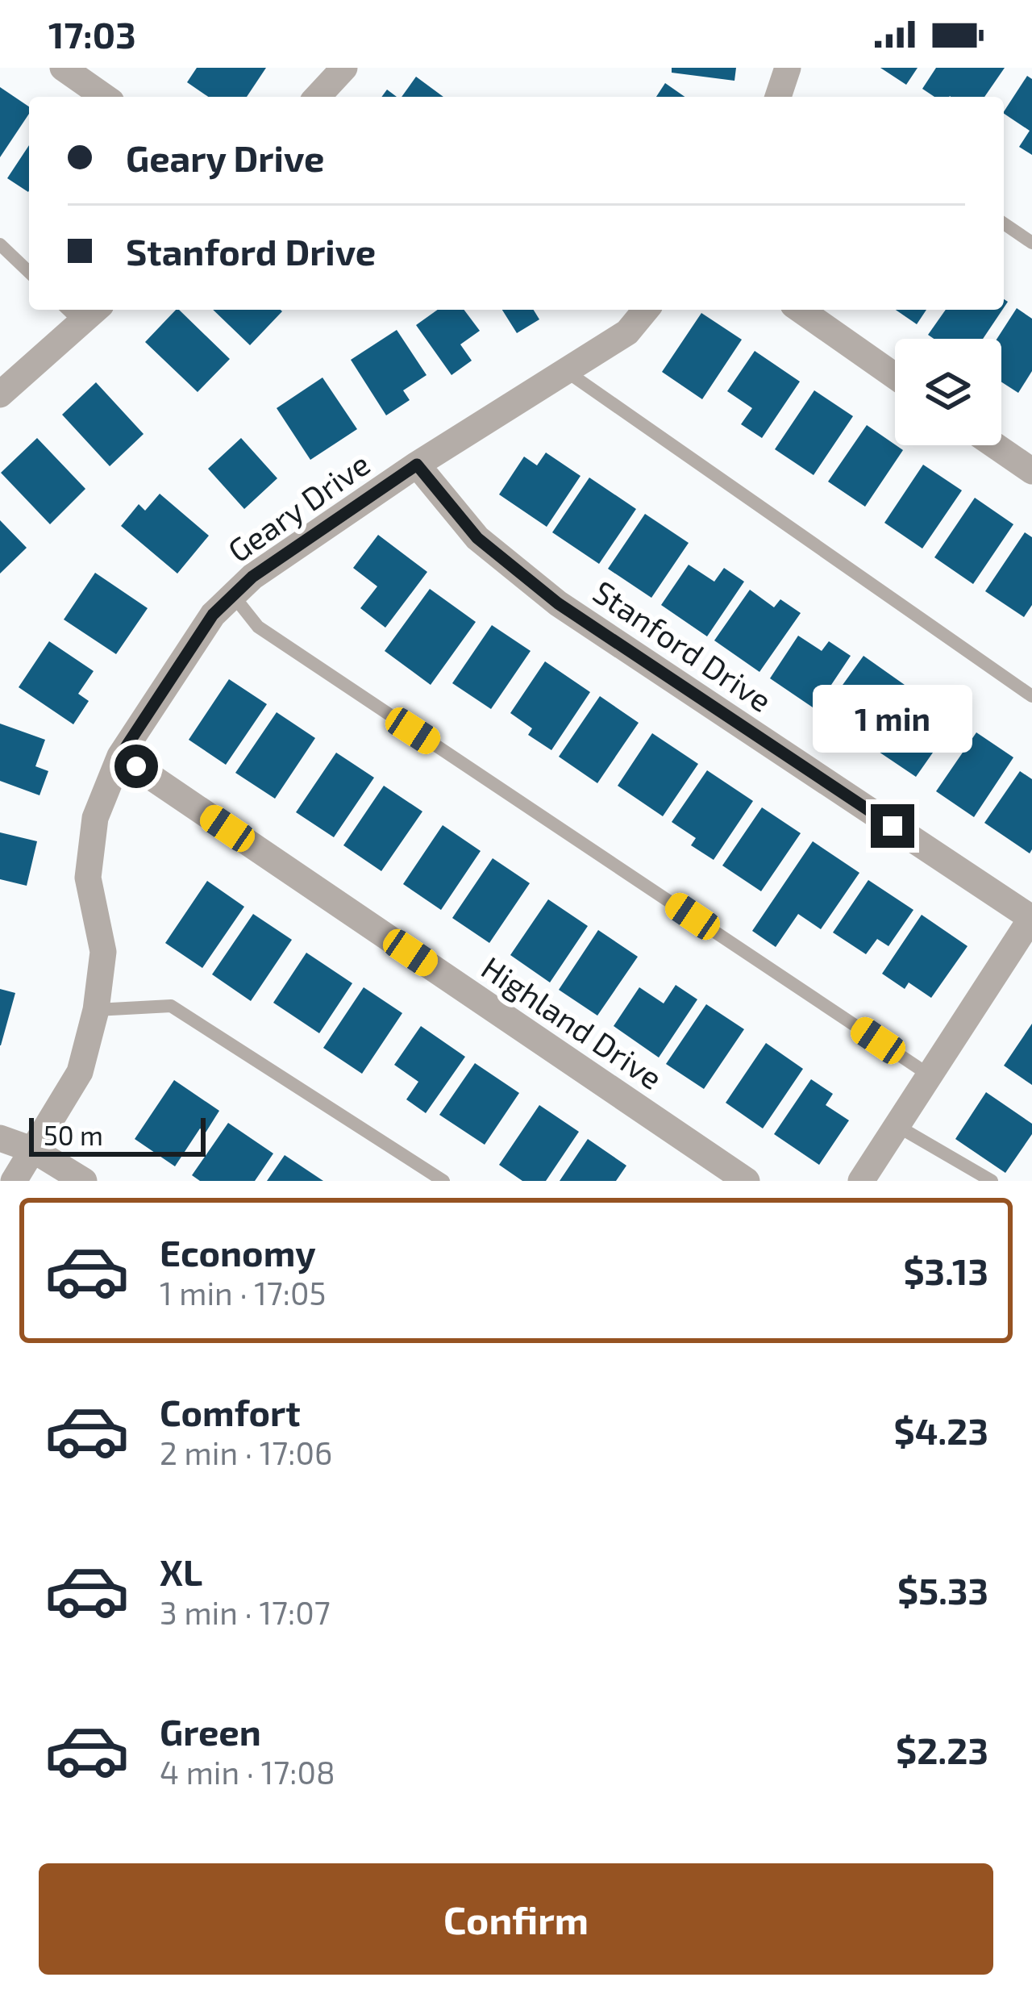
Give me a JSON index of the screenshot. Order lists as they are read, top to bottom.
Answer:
{
  "streets": {
    "street": ["Geary Drive", "Stanford Drive", "Highland Drive"]
  },
  "crossings": [
    ["Geary Drive", "Stanford Drive"],
    ["Geary Drive", "Highland Drive"]
  ],
  "scale_bar": "50 m",
  "page": {
    "status": "17:03",
    "banner": ["Geary Drive", "Stanford Drive"],
    "bubble": "1 min",
    "scale": "50 m",
    "list": [
      {
        "name": "Economy",
        "note": "1 min · 17:05",
        "value": "$3.13"
      },
      {
        "name": "Comfort",
        "note": "2 min · 17:06",
        "value": "$4.23"
      },
      {
        "name": "XL",
        "note": "3 min · 17:07",
        "value": "$5.33"
      },
      {
        "name": "Green",
        "note": "4 min · 17:08",
        "value": "$2.23"
      }
    ],
    "buttons": "Confirm"
  }
}
